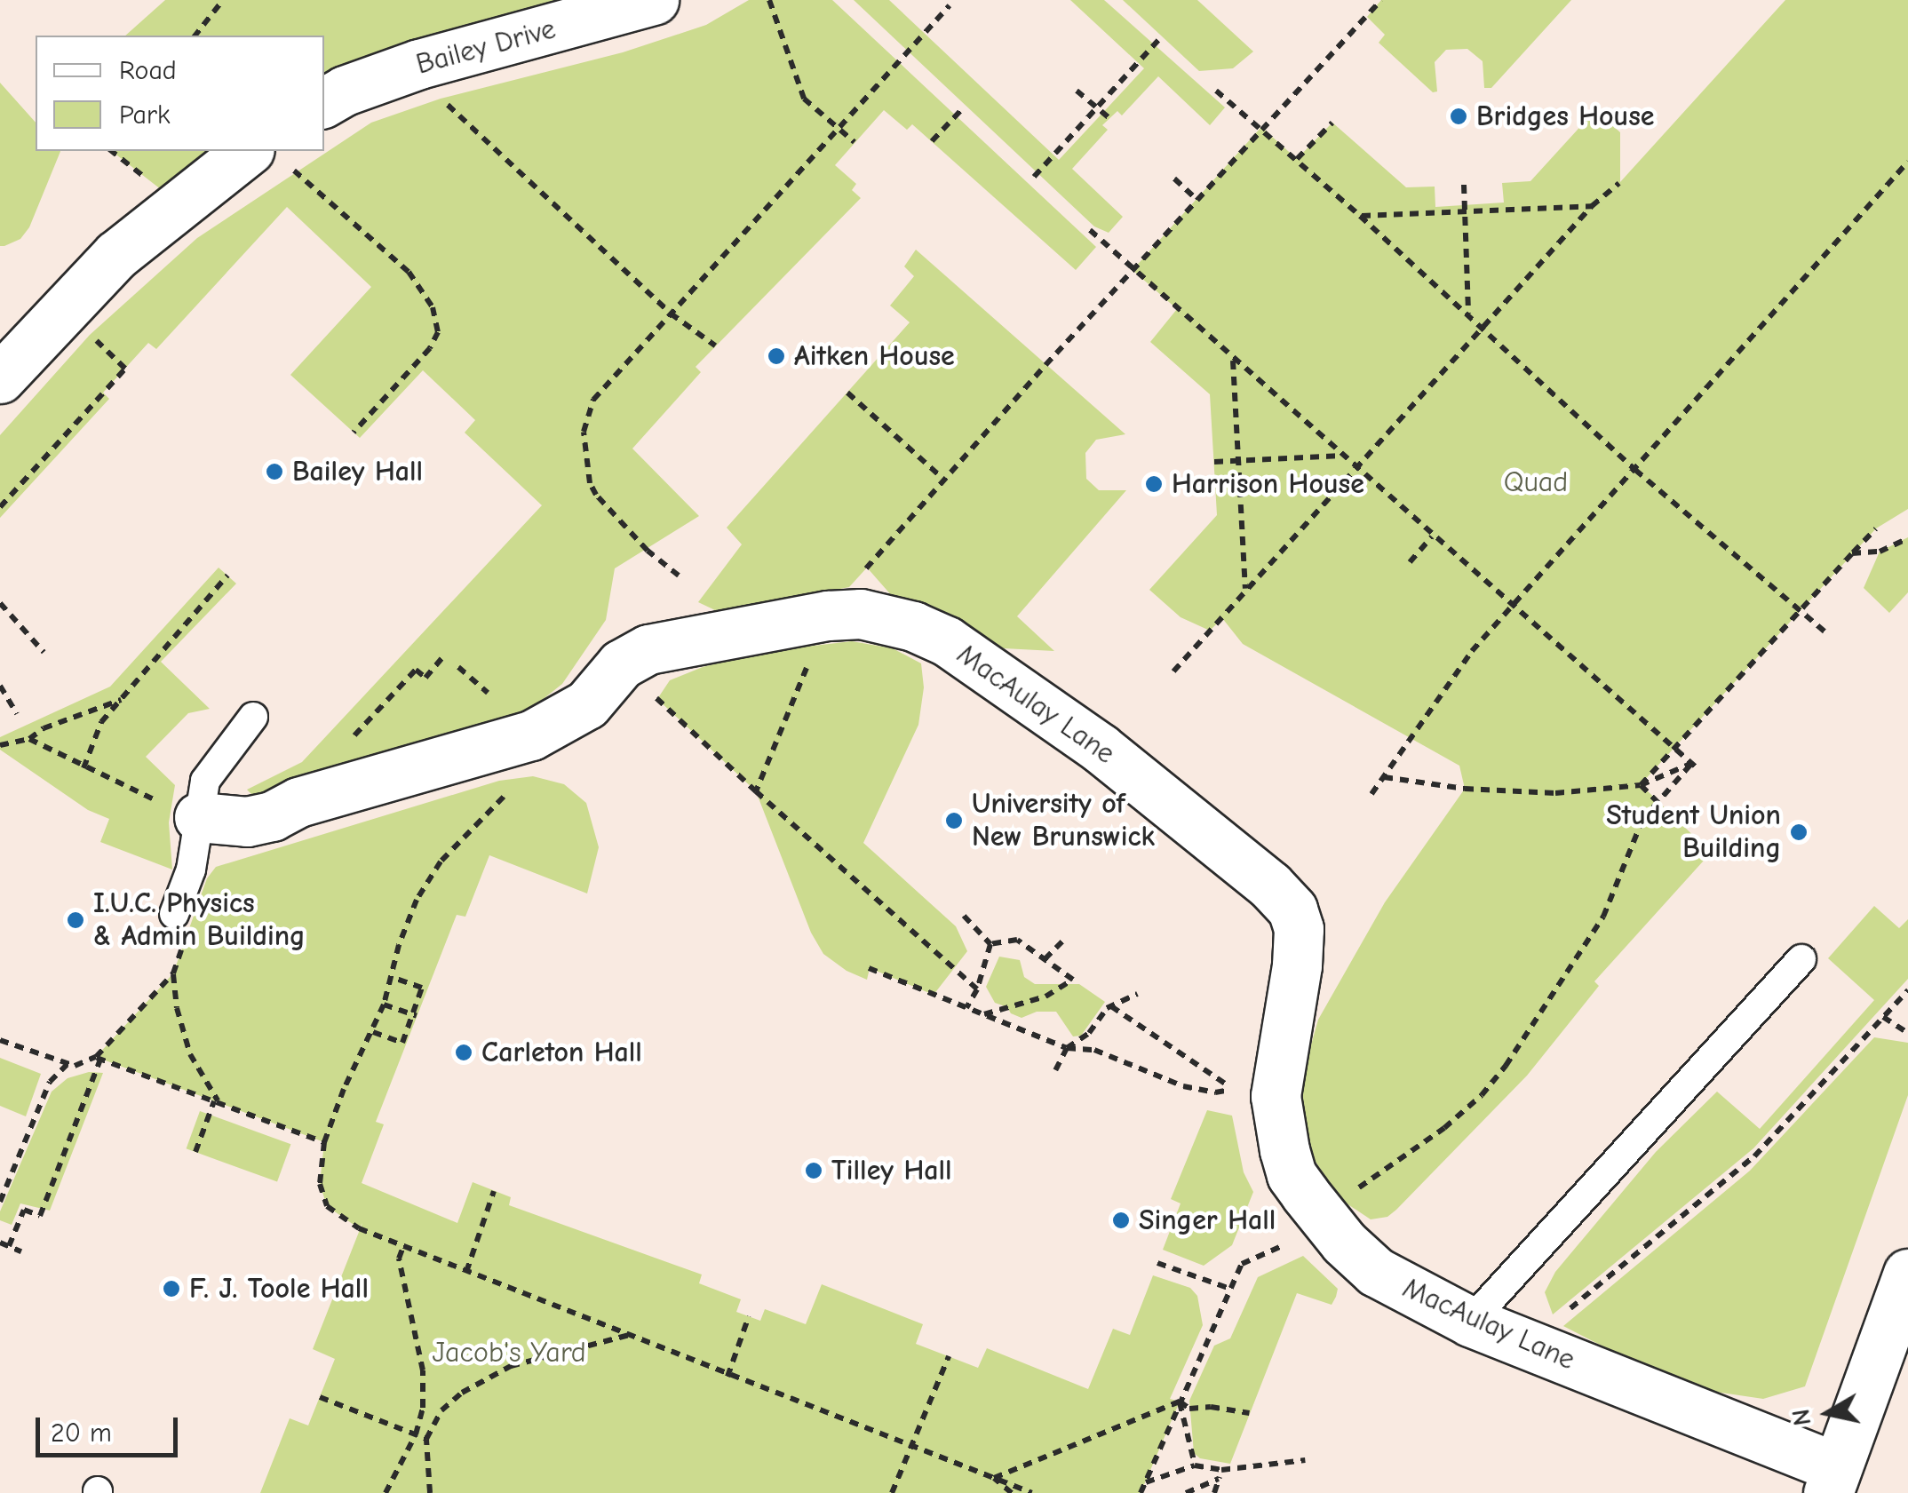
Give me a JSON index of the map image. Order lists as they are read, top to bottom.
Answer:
{
  "streets": {
    "street": ["Bailey Drive", "MacAulay Lane"]
  },
  "parks": ["Quad", "Jacob's Yard"],
  "places": [
    "Bridges House",
    "Aitken House",
    "Bailey Hall",
    "Harrison House",
    "University of New Brunswick",
    "Student Union Building",
    "I.U.C. Physics & Admin Building",
    "Carleton Hall",
    "Tilley Hall",
    "Singer Hall",
    "F. J. Toole Hall"
  ],
  "legend": ["Road", "Park"],
  "scale_bar": "20 m",
  "north": "left"
}
